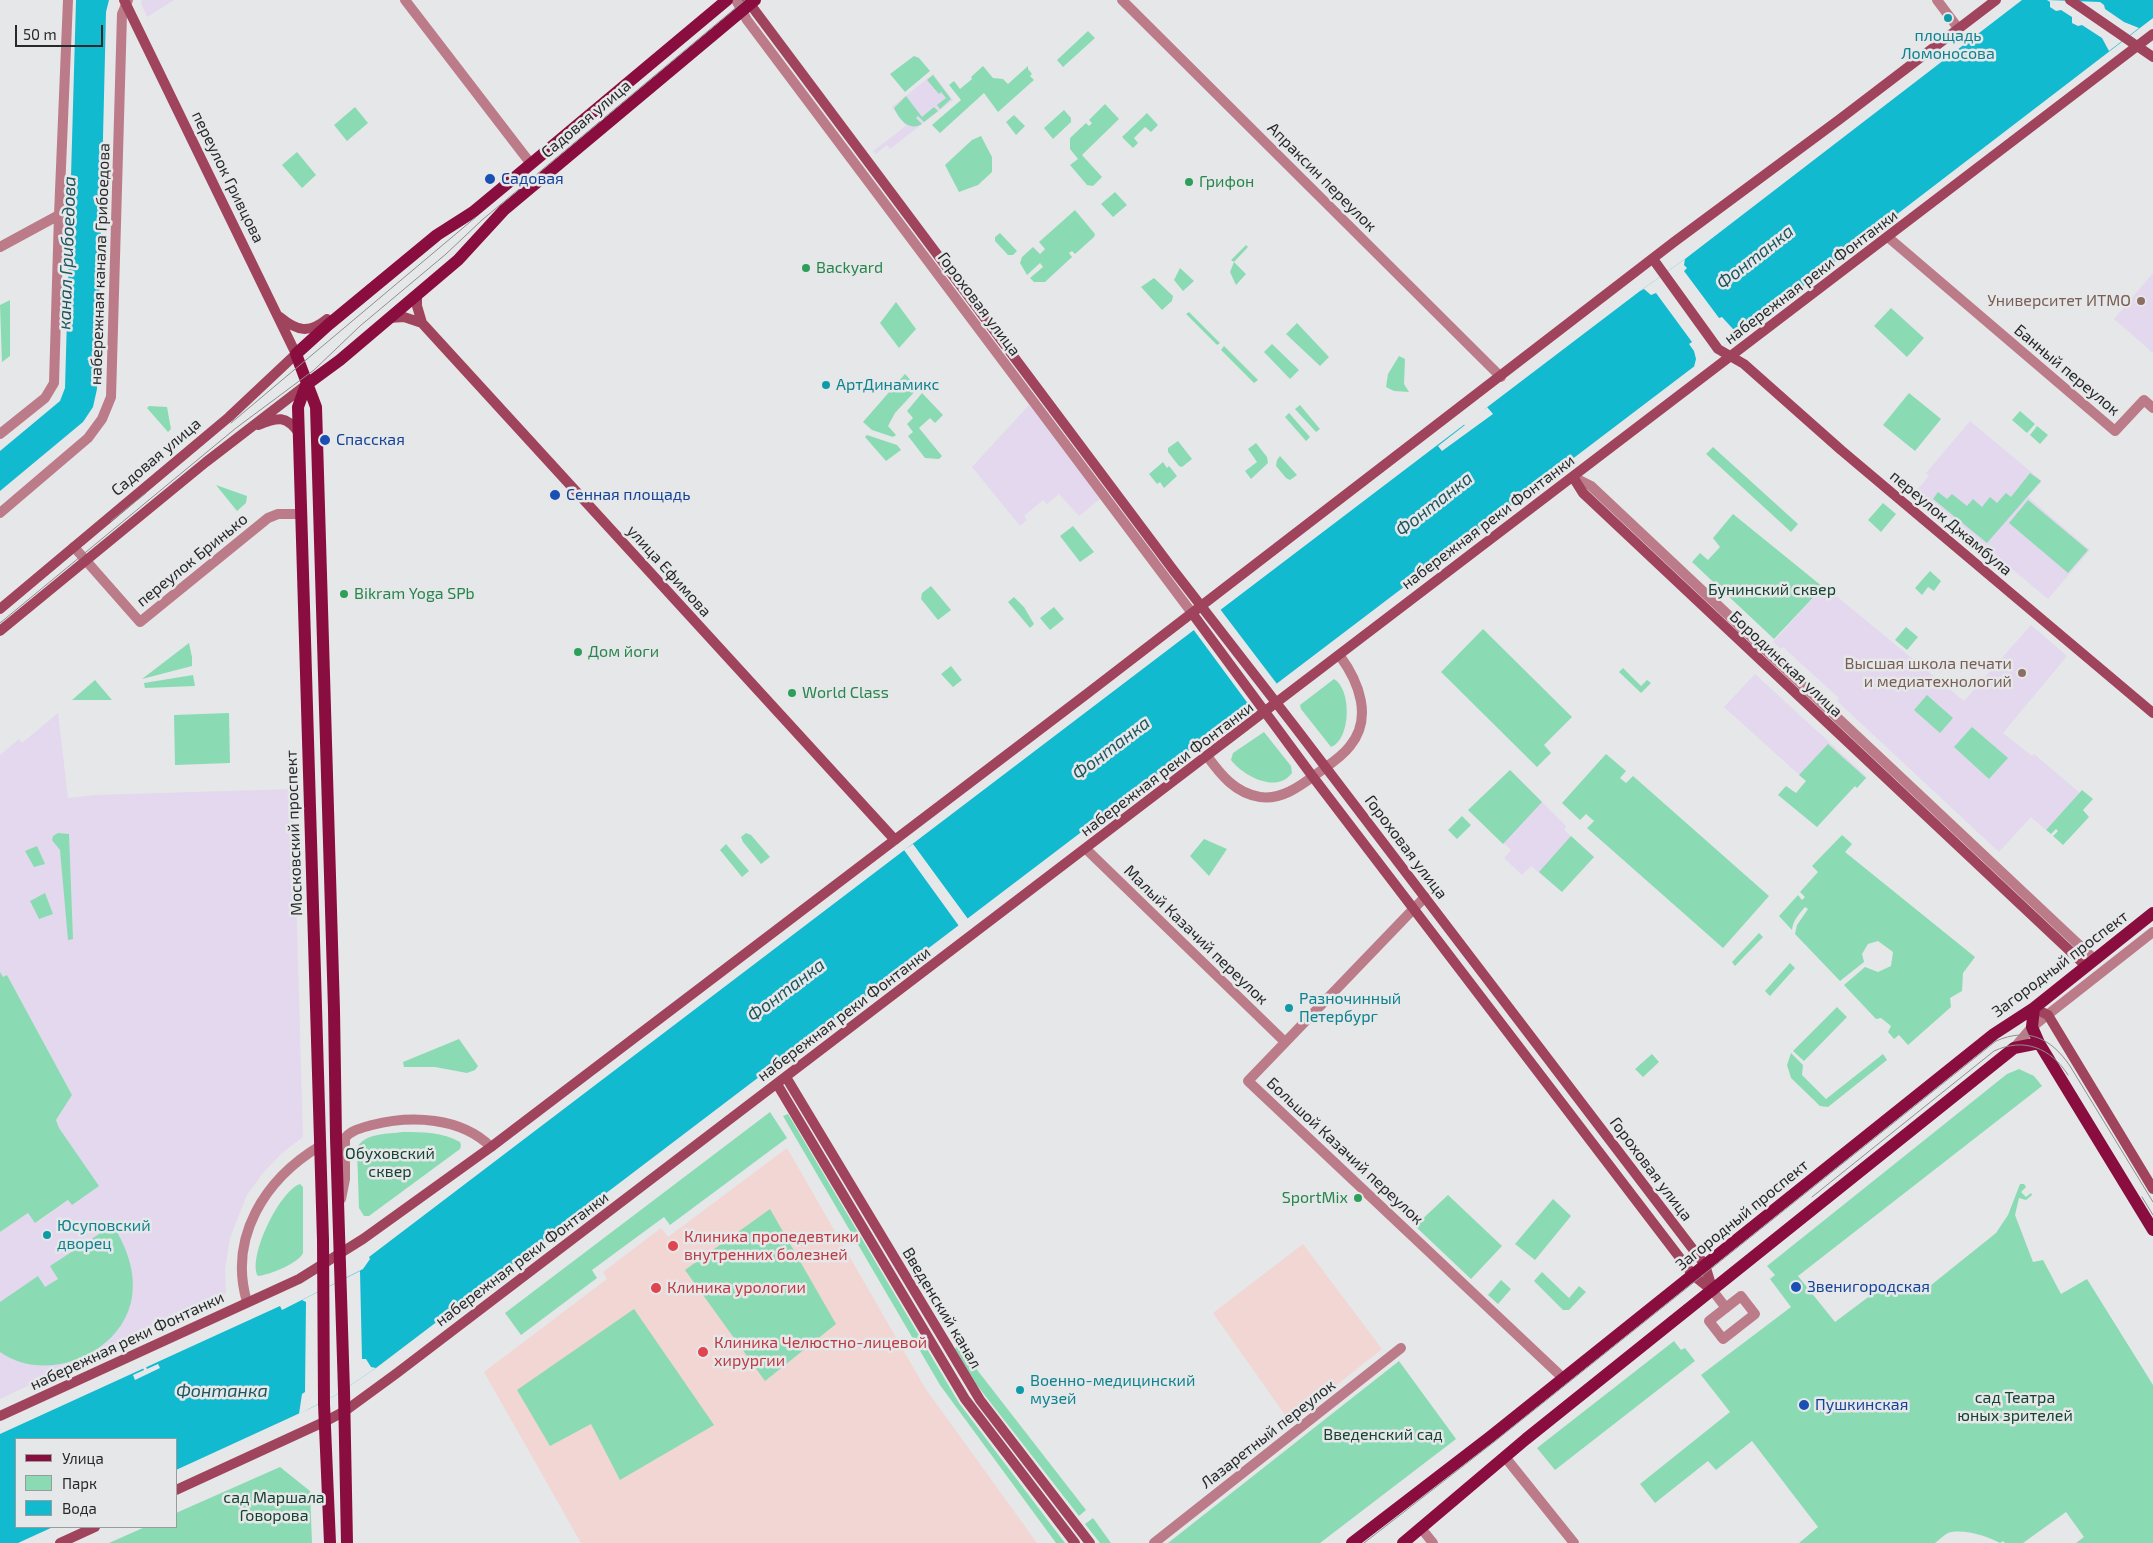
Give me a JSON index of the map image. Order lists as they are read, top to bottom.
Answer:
{
  "streets": {
    "main road": [
      "Садовая улица",
      "переулок Гривцова",
      "набережная реки Фонтанки",
      "Гороховая улица",
      "переулок Джамбула",
      "улица Ефимова",
      "Московский проспект",
      "Загородный проспект",
      "Введенский канал"
    ],
    "street": [
      "Апраксин переулок",
      "набережная канала Грибоедова",
      "Банный переулок",
      "переулок Бринько",
      "Бородинская улица",
      "Малый Казачий переулок",
      "Большой Казачий переулок",
      "Лазаретный переулок"
    ]
  },
  "crossings": [
    ["Садовая улица", "переулок Гривцова"],
    ["Садовая улица", "Гороховая улица"],
    ["Садовая улица", "переулок Бринько"],
    ["Садовая улица", "Московский проспект"],
    ["переулок Гривцова", "набережная канала Грибоедова"],
    ["переулок Гривцова", "Московский проспект"],
    ["Апраксин переулок", "набережная реки Фонтанки"],
    ["набережная реки Фонтанки", "Гороховая улица"],
    ["набережная реки Фонтанки", "Банный переулок"],
    ["набережная реки Фонтанки", "переулок Джамбула"],
    ["набережная реки Фонтанки", "улица Ефимова"],
    ["набережная реки Фонтанки", "Бородинская улица"],
    ["набережная реки Фонтанки", "Московский проспект"],
    ["набережная реки Фонтанки", "Малый Казачий переулок"],
    ["набережная реки Фонтанки", "Введенский канал"],
    ["Гороховая улица", "Загородный проспект"],
    ["Гороховая улица", "Большой Казачий переулок"],
    ["переулок Бринько", "Московский проспект"],
    ["Бородинская улица", "Загородный проспект"],
    ["Малый Казачий переулок", "Большой Казачий переулок"],
    ["Загородный проспект", "Большой Казачий переулок"]
  ],
  "water": ["канал Грибоедова", "Фонтанка"],
  "parks": [
    "Бунинский сквер",
    "Обуховский сквер",
    "сад Театра юных зрителей",
    "Введенский сад",
    "сад Маршала Говорова"
  ],
  "places": [
    "площадь Ломоносова",
    "Садовая",
    "Грифон",
    "Backyard",
    "Университет ИТМО",
    "АртДинамикс",
    "Спасская",
    "Сенная площадь",
    "Bikram Yoga SPb",
    "Дом йоги",
    "Высшая школа печати и медиатехнологий",
    "World Class",
    "Разночинный Петербург",
    "SportMix",
    "Юсуповский дворец",
    "Клиника пропедевтики внутренних болезней",
    "Звенигородская",
    "Клиника урологии",
    "Клиника Челюстно-лицевой хирургии",
    "Военно-медицинский музей",
    "Пушкинская"
  ],
  "legend": ["Улица", "Парк", "Вода"],
  "scale_bar": "50 m"
}
